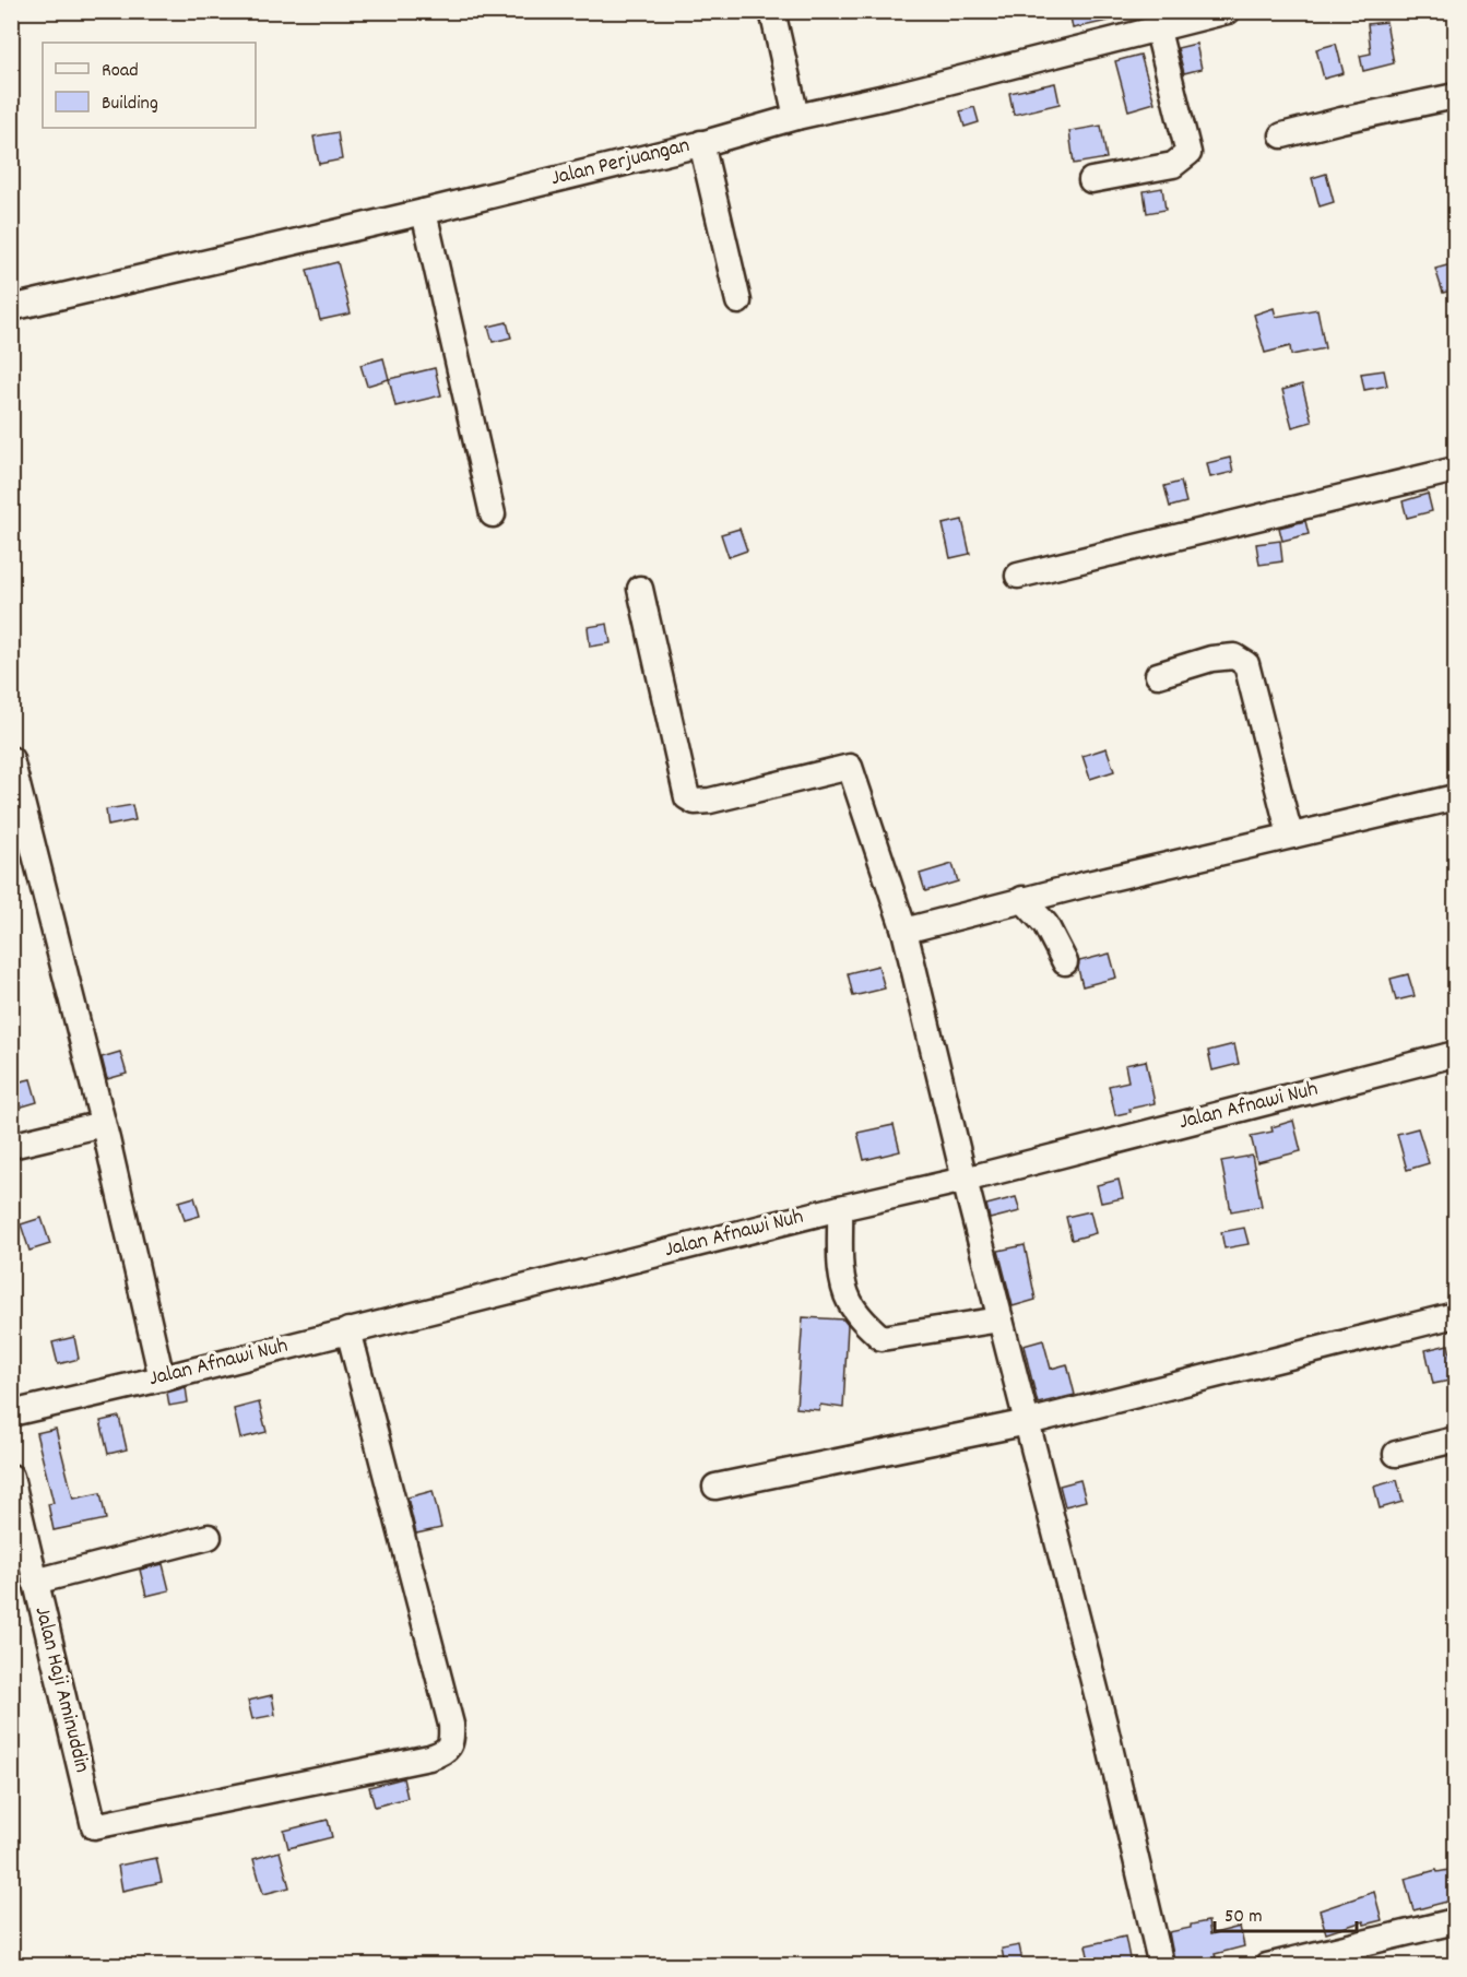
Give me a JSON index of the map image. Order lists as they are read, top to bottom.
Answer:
{
  "streets": {
    "street": ["Jalan Perjuangan", "Jalan Afnawi Nuh", "Jalan Haji Aminuddin"]
  },
  "crossings": [
    ["Jalan Afnawi Nuh", "Jalan Haji Aminuddin"]
  ],
  "legend": ["Road", "Building"],
  "scale_bar": "50 m"
}
